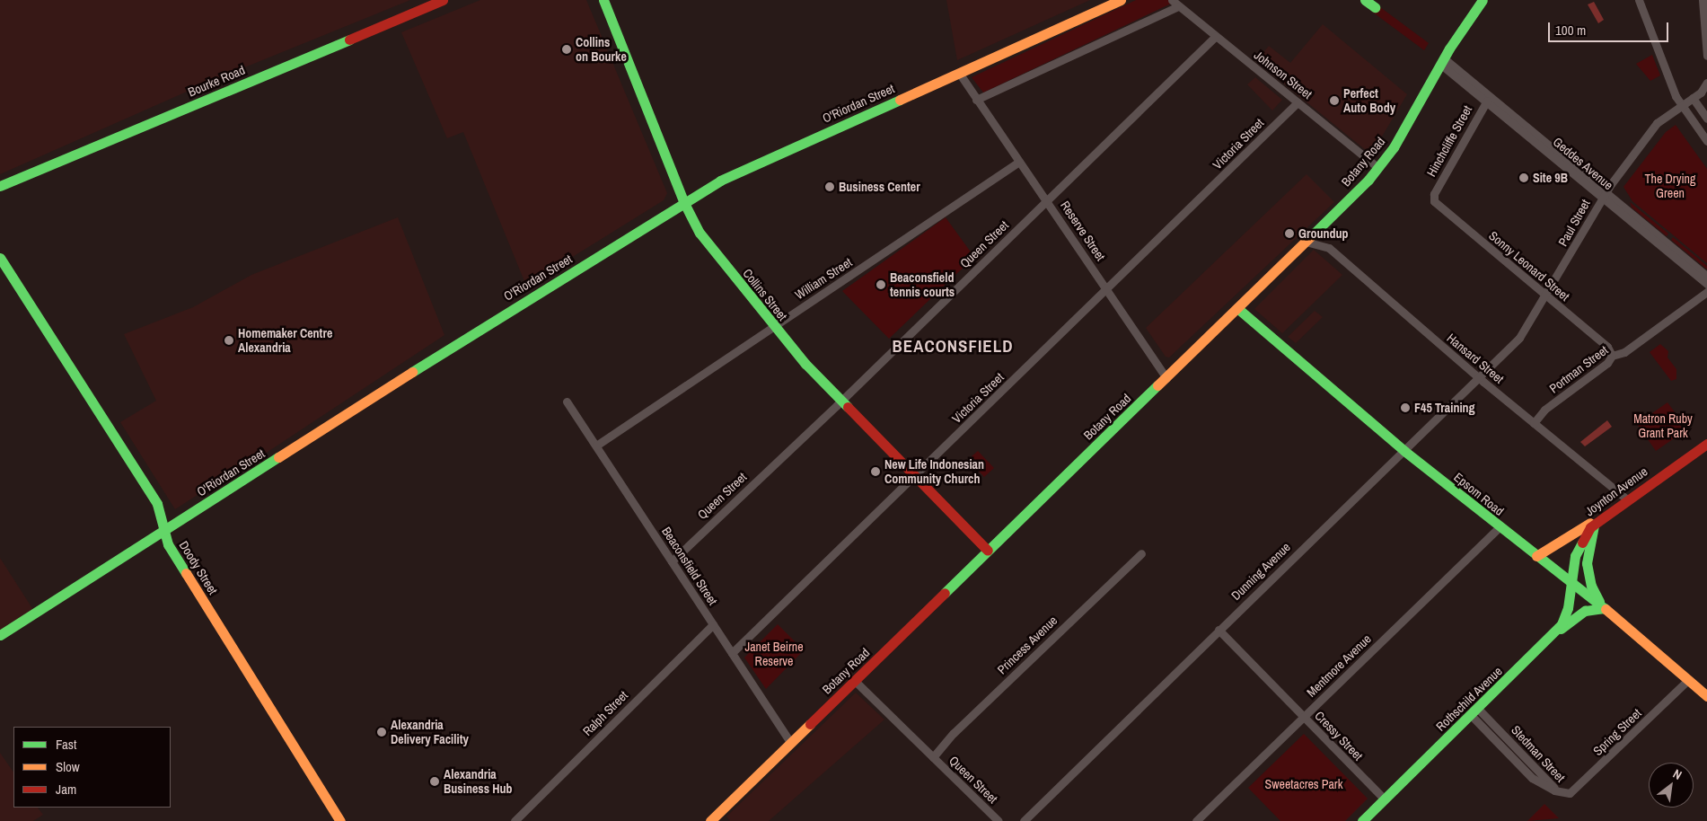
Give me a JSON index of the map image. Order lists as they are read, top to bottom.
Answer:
{
  "streets": {
    "street": [
      "Johnson Street",
      "Bourke Road",
      "O'Riordan Street",
      "Hinchcliffe Street",
      "Victoria Street",
      "Botany Road",
      "Geddes Avenue",
      "Paul Street",
      "Reserve Street",
      "Queen Street",
      "Sonny Leonard Street",
      "William Street",
      "Collins Street",
      "Hansard Street",
      "Portman Street",
      "Joynton Avenue",
      "Epsom Road",
      "Beaconsfield Street",
      "Doody Street",
      "Dunning Avenue",
      "Princess Avenue",
      "Mentmore Avenue",
      "Rothschild Avenue",
      "Ralph Street",
      "Spring Street",
      "Cressy Street",
      "Stedman Street"
    ]
  },
  "crossings": [
    ["Johnson Street", "Victoria Street"],
    ["Johnson Street", "Botany Road"],
    ["Johnson Street", "Queen Street"],
    ["O'Riordan Street", "Reserve Street"],
    ["O'Riordan Street", "Collins Street"],
    ["O'Riordan Street", "Doody Street"],
    ["Hinchcliffe Street", "Geddes Avenue"],
    ["Hinchcliffe Street", "Sonny Leonard Street"],
    ["Victoria Street", "Reserve Street"],
    ["Victoria Street", "Collins Street"],
    ["Victoria Street", "Beaconsfield Street"],
    ["Botany Road", "Geddes Avenue"],
    ["Botany Road", "Reserve Street"],
    ["Botany Road", "Queen Street"],
    ["Botany Road", "Collins Street"],
    ["Botany Road", "Hansard Street"],
    ["Botany Road", "Epsom Road"],
    ["Botany Road", "Beaconsfield Street"],
    ["Geddes Avenue", "Paul Street"],
    ["Paul Street", "Sonny Leonard Street"],
    ["Paul Street", "Dunning Avenue"],
    ["Reserve Street", "Queen Street"],
    ["Reserve Street", "William Street"],
    ["Queen Street", "Collins Street"],
    ["Queen Street", "Beaconsfield Street"],
    ["Queen Street", "Princess Avenue"],
    ["Sonny Leonard Street", "Portman Street"],
    ["William Street", "Collins Street"],
    ["William Street", "Beaconsfield Street"],
    ["Hansard Street", "Portman Street"],
    ["Hansard Street", "Joynton Avenue"],
    ["Hansard Street", "Dunning Avenue"],
    ["Joynton Avenue", "Epsom Road"],
    ["Joynton Avenue", "Rothschild Avenue"],
    ["Epsom Road", "Dunning Avenue"],
    ["Epsom Road", "Mentmore Avenue"],
    ["Epsom Road", "Rothschild Avenue"],
    ["Epsom Road", "Spring Street"],
    ["Beaconsfield Street", "Ralph Street"],
    ["Dunning Avenue", "Cressy Street"],
    ["Mentmore Avenue", "Cressy Street"],
    ["Rothschild Avenue", "Cressy Street"],
    ["Rothschild Avenue", "Stedman Street"],
    ["Spring Street", "Stedman Street"]
  ],
  "districts": ["BEACONSFIELD"],
  "parks": [
    "The Drying Green",
    "Matron Ruby Grant Park",
    "Janet Beirne Reserve",
    "Sweetacres Park"
  ],
  "places": [
    "Collins on Bourke",
    "Perfect Auto Body",
    "Site 9B",
    "Business Center",
    "Groundup",
    "Beaconsfield tennis courts",
    "Homemaker Centre Alexandria",
    "F45 Training",
    "New Life Indonesian Community Church",
    "Alexandria Delivery Facility",
    "Alexandria Business Hub"
  ],
  "legend": ["Fast", "Slow", "Jam"],
  "scale_bar": "100 m",
  "north": "top right"
}
